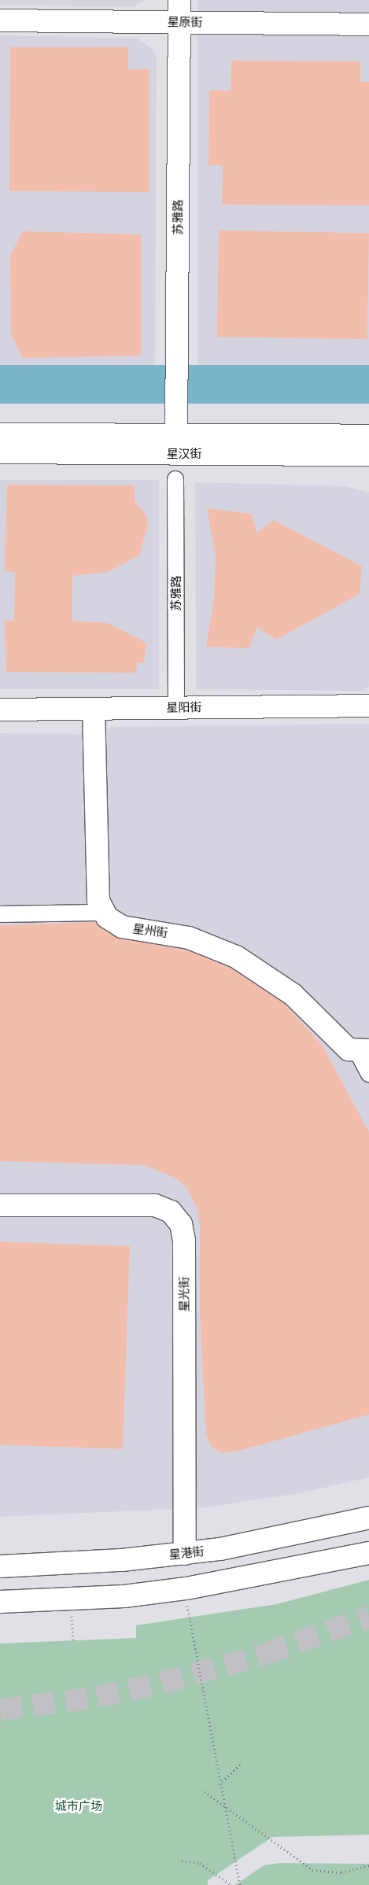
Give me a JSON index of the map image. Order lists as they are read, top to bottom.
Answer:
{
  "streets": {
    "street": [
      "星原街",
      "苏雅路",
      "星汉街",
      "星阳街",
      "星州街",
      "星光街",
      "星港街"
    ]
  },
  "crossings": [
    ["星原街", "苏雅路"],
    ["苏雅路", "星汉街"],
    ["苏雅路", "星阳街"],
    ["星光街", "星港街"]
  ],
  "parks": ["城市广场"]
}
